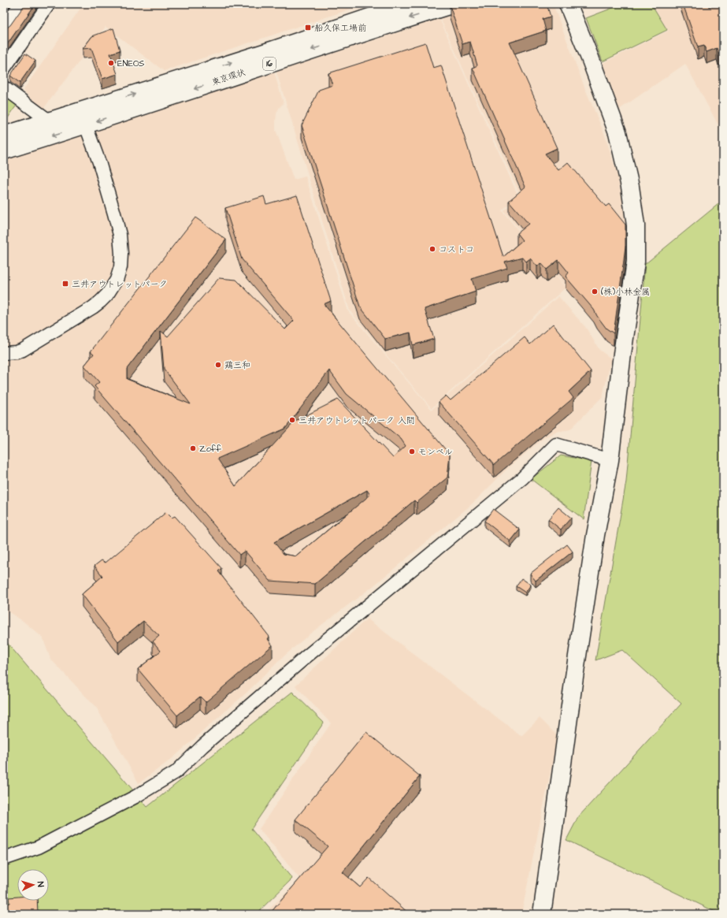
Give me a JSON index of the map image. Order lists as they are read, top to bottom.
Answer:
{
  "streets": {
    "main road": ["16", "東京環状"]
  },
  "places": {
    "transit": ["船久保工場前", "三井アウトレットパーク"],
    "other": [
      "ENEOS",
      "コストコ",
      "(株)小林金属",
      "鶏三和",
      "三井アウトレットパーク 入間",
      "Zoff",
      "モンベル"
    ]
  },
  "north": "right"
}
